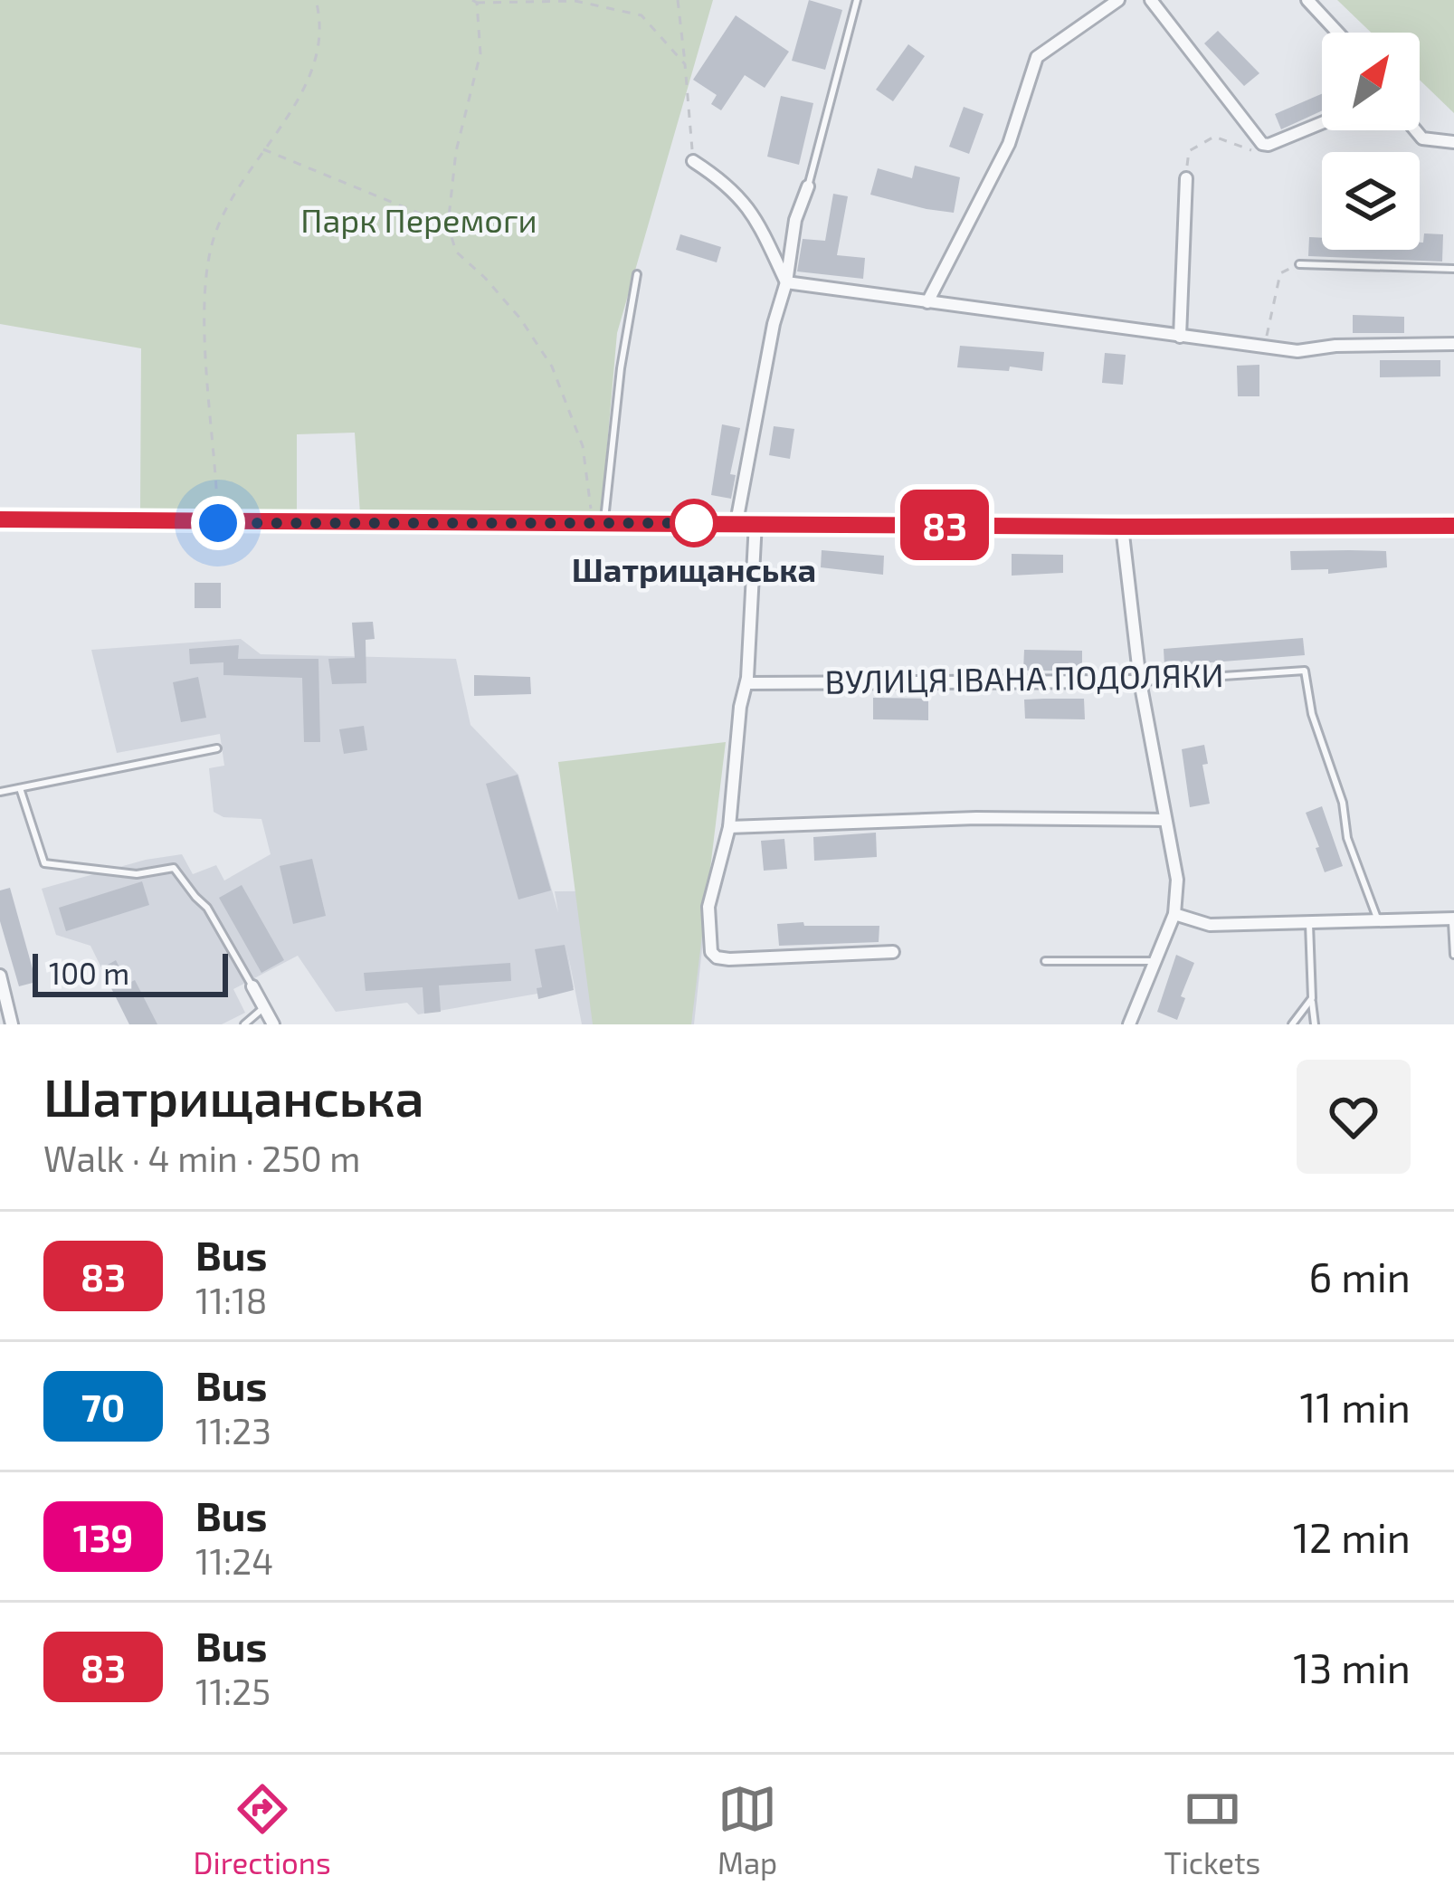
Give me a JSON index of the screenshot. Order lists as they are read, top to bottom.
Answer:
{
  "streets": {
    "street": ["ВУЛИЦЯ ІВАНА ПОДОЛЯКИ"]
  },
  "parks": ["Парк Перемоги"],
  "places": ["Шатрищанська"],
  "lines": ["bus line 83"],
  "scale_bar": "100 m",
  "north": "top right",
  "page": {
    "on_map": "83",
    "scale": "100 m",
    "heading": ["Шатрищанська", "Walk · 4 min · 250 m"],
    "list": [
      {
        "mark": "83",
        "name": "Bus",
        "note": "11:18",
        "value": "6 min"
      },
      {
        "mark": "70",
        "name": "Bus",
        "note": "11:23",
        "value": "11 min"
      },
      {
        "mark": "139",
        "name": "Bus",
        "note": "11:24",
        "value": "12 min"
      },
      {
        "mark": "83",
        "name": "Bus",
        "note": "11:25",
        "value": "13 min"
      }
    ],
    "tabs": ["Directions", "Map", "Tickets"]
  }
}
